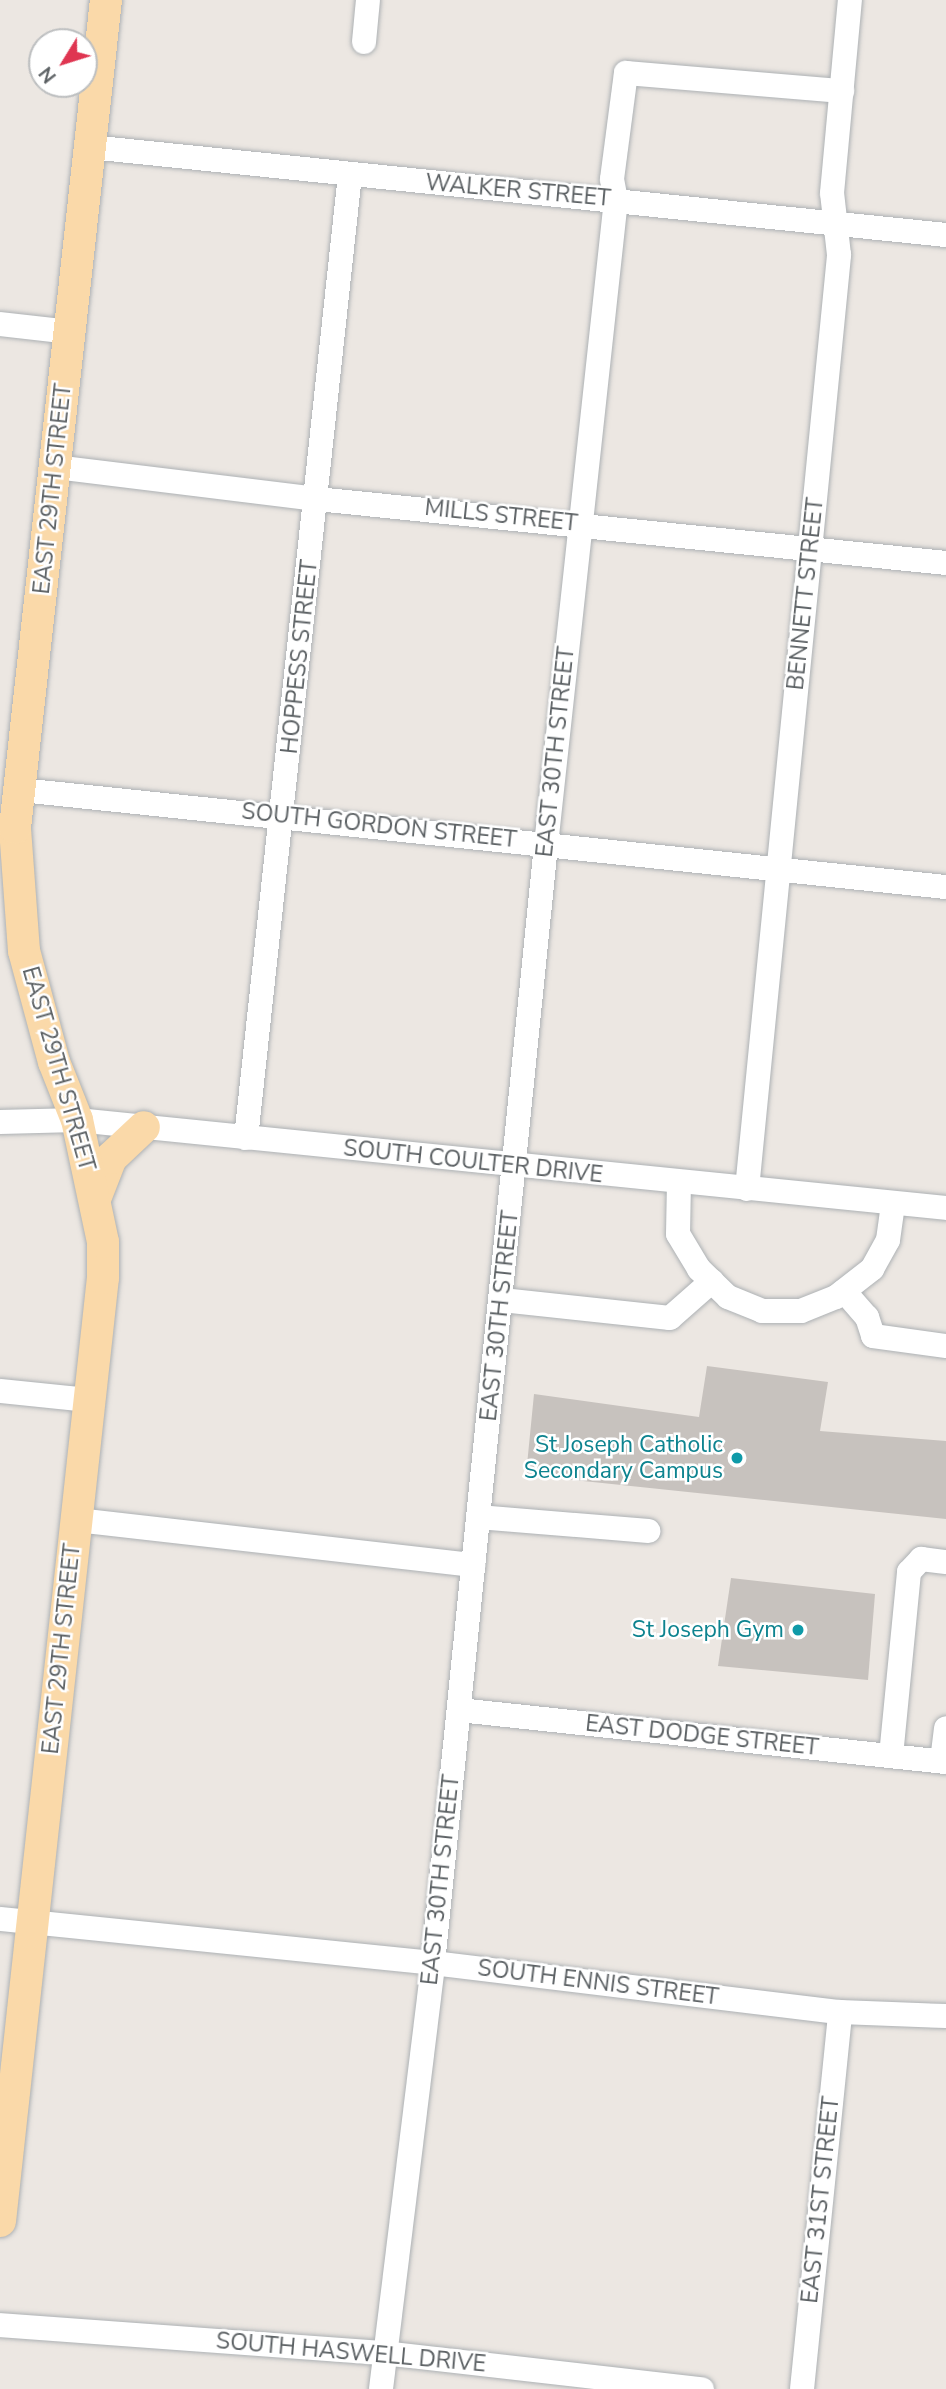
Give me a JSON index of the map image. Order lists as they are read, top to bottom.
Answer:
{
  "streets": {
    "main road": ["EAST 29TH STREET"],
    "street": [
      "WALKER STREET",
      "MILLS STREET",
      "BENNETT STREET",
      "HOPPESS STREET",
      "EAST 30TH STREET",
      "SOUTH GORDON STREET",
      "SOUTH COULTER DRIVE",
      "EAST DODGE STREET",
      "SOUTH ENNIS STREET",
      "EAST 31ST STREET",
      "SOUTH HASWELL DRIVE"
    ]
  },
  "crossings": [
    ["WALKER STREET", "EAST 29TH STREET"],
    ["WALKER STREET", "BENNETT STREET"],
    ["WALKER STREET", "HOPPESS STREET"],
    ["WALKER STREET", "EAST 30TH STREET"],
    ["EAST 29TH STREET", "MILLS STREET"],
    ["EAST 29TH STREET", "SOUTH GORDON STREET"],
    ["EAST 29TH STREET", "SOUTH COULTER DRIVE"],
    ["EAST 29TH STREET", "SOUTH ENNIS STREET"],
    ["MILLS STREET", "BENNETT STREET"],
    ["MILLS STREET", "HOPPESS STREET"],
    ["MILLS STREET", "EAST 30TH STREET"],
    ["BENNETT STREET", "EAST 30TH STREET"],
    ["BENNETT STREET", "SOUTH GORDON STREET"],
    ["BENNETT STREET", "SOUTH COULTER DRIVE"],
    ["HOPPESS STREET", "SOUTH GORDON STREET"],
    ["HOPPESS STREET", "SOUTH COULTER DRIVE"],
    ["EAST 30TH STREET", "SOUTH GORDON STREET"],
    ["EAST 30TH STREET", "SOUTH COULTER DRIVE"],
    ["EAST 30TH STREET", "EAST DODGE STREET"],
    ["EAST 30TH STREET", "SOUTH ENNIS STREET"],
    ["EAST 30TH STREET", "SOUTH HASWELL DRIVE"],
    ["SOUTH ENNIS STREET", "EAST 31ST STREET"]
  ],
  "places": ["St Joseph Catholic Secondary Campus", "St Joseph Gym"],
  "north": "bottom left"
}
